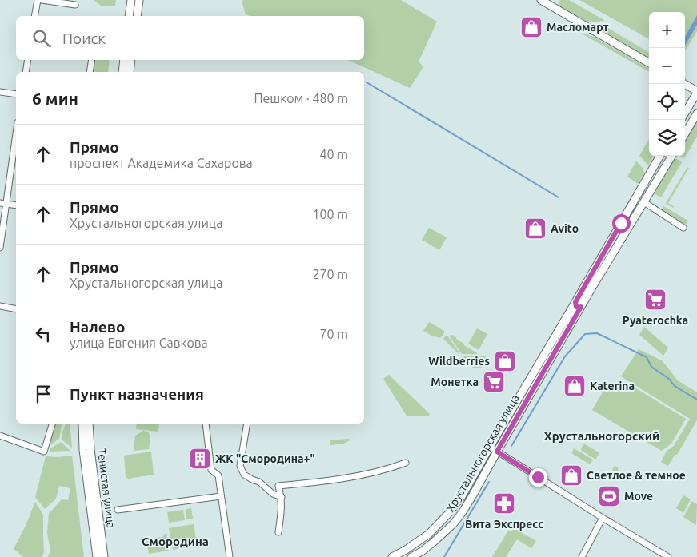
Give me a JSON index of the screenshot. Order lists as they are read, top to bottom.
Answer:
{
  "streets": {
    "street": ["Хрустальногорская улица", "Тенистая улица"]
  },
  "districts": ["Хрустальногорский", "Смородина"],
  "places": {
    "shop": [
      "Масломарт",
      "Avito",
      "Wildberries",
      "Katerina",
      "Светлое & темное"
    ],
    "supermarket": ["Pyaterochka", "Монетка"],
    "building": ["ЖК \"Смородина+\""],
    "sports": ["Move"],
    "pharmacy": ["Вита Экспресс"]
  },
  "page": {
    "map_buttons": ["+", "−"],
    "search": "Поиск",
    "heading": ["6 мин", "Пешком · 480 m"],
    "list": [
      ["Прямо", "проспект Академика Сахарова", "40 m"],
      ["Прямо", "Хрустальногорская улица", "100 m"],
      ["Прямо", "Хрустальногорская улица", "270 m"],
      ["Налево", "улица Евгения Савкова", "70 m"],
      "Пункт назначения"
    ]
  }
}
